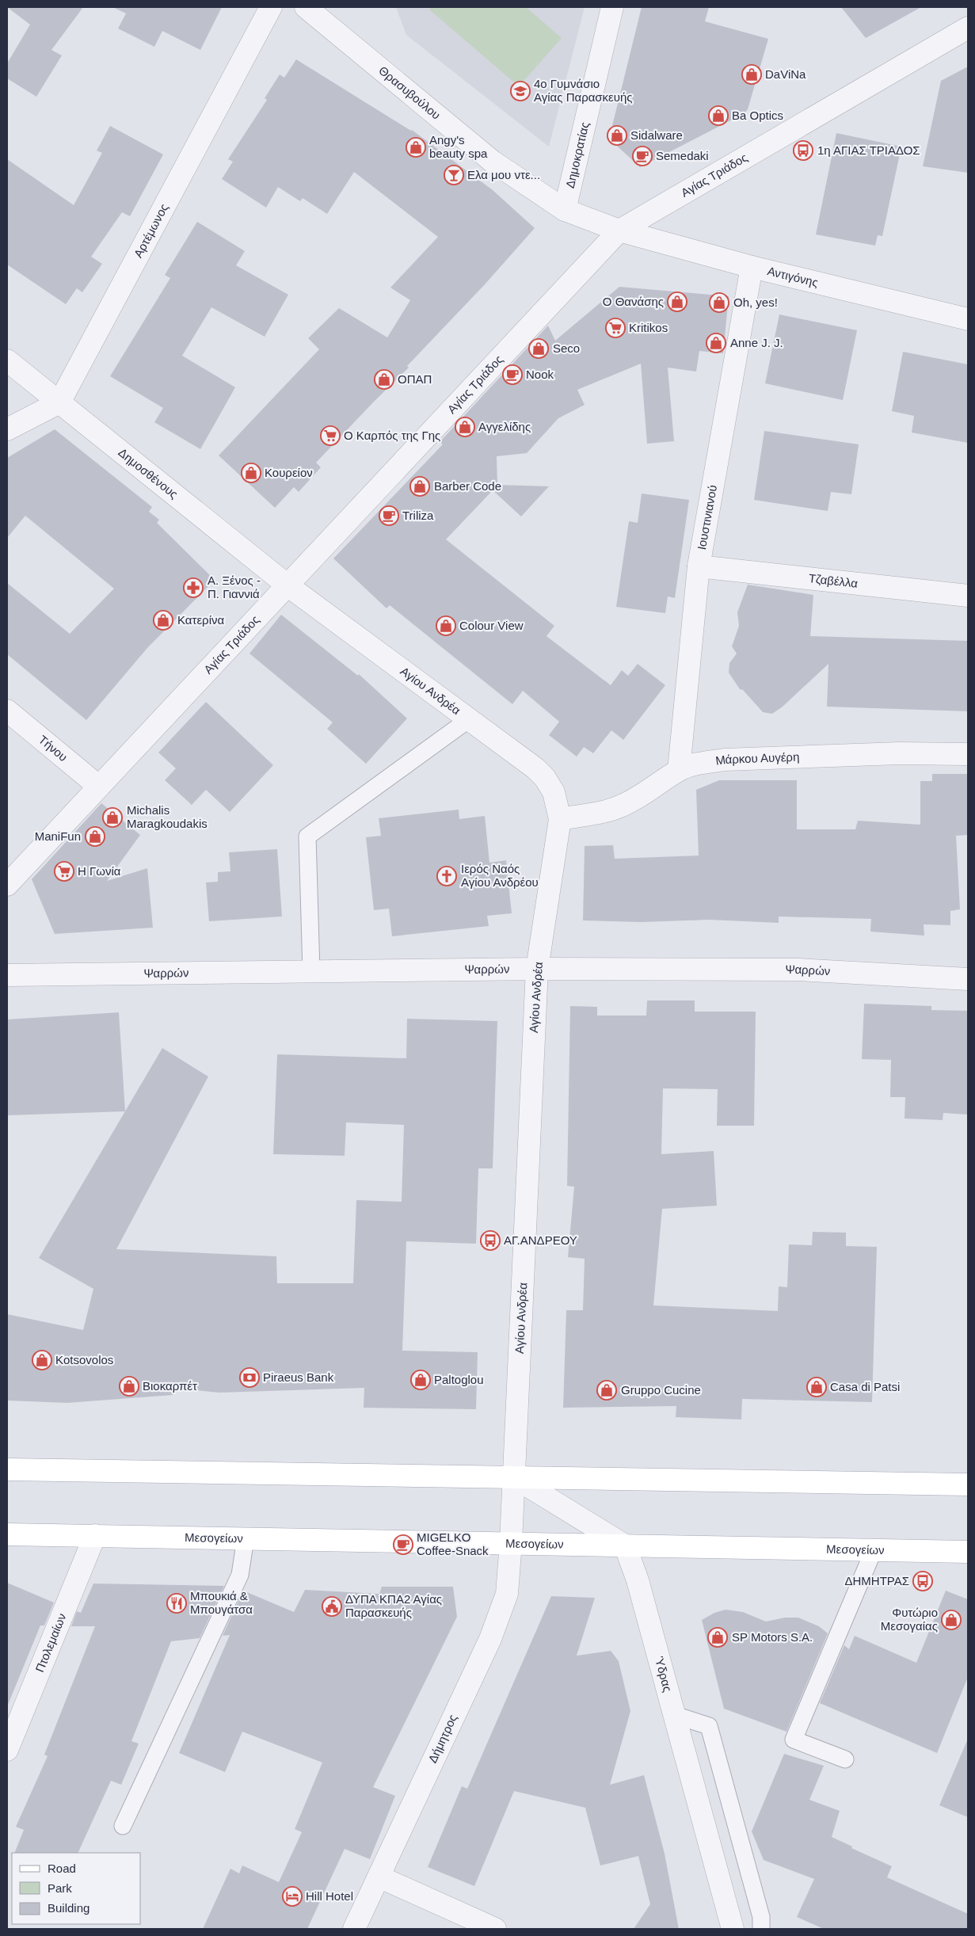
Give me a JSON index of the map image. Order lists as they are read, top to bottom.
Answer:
{
  "streets": {
    "main road": ["Μεσογείων"],
    "street": [
      "Θρασυβούλου",
      "Δημοκρατίας",
      "Αγίας Τριάδος",
      "Αρτέμωνος",
      "Αντιγόνης",
      "Δημοσθένους",
      "Ιουστινιανού",
      "Τζαβέλλα",
      "Αγίου Ανδρέα",
      "Τήνου",
      "Μάρκου Αυγέρη",
      "Ψαρρών",
      "Πτολεμαίων",
      "Ύδρας",
      "Δήμητρος"
    ]
  },
  "crossings": [
    ["Θρασυβούλου", "Δημοκρατίας"],
    ["Θρασυβούλου", "Αγίας Τριάδος"],
    ["Θρασυβούλου", "Αντιγόνης"],
    ["Αγίας Τριάδος", "Αντιγόνης"],
    ["Αγίας Τριάδος", "Δημοσθένους"],
    ["Αγίας Τριάδος", "Αγίου Ανδρέα"],
    ["Αγίας Τριάδος", "Τήνου"],
    ["Αρτέμωνος", "Δημοσθένους"],
    ["Αντιγόνης", "Ιουστινιανού"],
    ["Δημοσθένους", "Αγίου Ανδρέα"],
    ["Ιουστινιανού", "Τζαβέλλα"],
    ["Ιουστινιανού", "Μάρκου Αυγέρη"],
    ["Αγίου Ανδρέα", "Μάρκου Αυγέρη"],
    ["Αγίου Ανδρέα", "Ψαρρών"],
    ["Αγίου Ανδρέα", "Μεσογείων"],
    ["Αγίου Ανδρέα", "Δήμητρος"],
    ["Μεσογείων", "Πτολεμαίων"],
    ["Μεσογείων", "Ύδρας"],
    ["Μεσογείων", "Δήμητρος"]
  ],
  "places": {
    "shop": [
      "DaViNa",
      "Ba Optics",
      "Sidalware",
      "Angy's beauty spa",
      "Ο Θανάσης",
      "Oh, yes!",
      "Anne J. J.",
      "Seco",
      "ΟΠΑΠ",
      "Αγγελίδης",
      "Κουρείον",
      "Barber Code",
      "Κατερίνα",
      "Colour View",
      "Michalis Maragkoudakis",
      "ManiFun",
      "Kotsovolos",
      "Paltoglou",
      "Βιοκαρπέτ",
      "Casa di Patsi",
      "Gruppo Cucine",
      "Φυτώριο Μεσογαίας",
      "SP Motors S.A."
    ],
    "school or university": ["4ο Γυμνάσιο Αγίας Παρασκευής"],
    "bus stop": ["1η ΑΓΙΑΣ ΤΡΙΑΔΟΣ", "ΑΓ.ΑΝΔΡΕΟΥ", "ΔΗΜΗΤΡΑΣ"],
    "cafe": [
      "Semedaki",
      "Nook",
      "Triliza",
      "MIGELKO Coffee-Snack"
    ],
    "bar": ["Ελα μου ντε..."],
    "supermarket": ["Kritikos", "Ο Καρπός της Γης", "Η Γωνία"],
    "pharmacy": ["Α. Ξένος - Π. Γιαννιά"],
    "church": ["Ιερός Ναός Αγίου Ανδρέου"],
    "bank": ["Piraeus Bank"],
    "restaurant": ["Μπουκιά & Μπουγάτσα"],
    "public building": ["ΔΥΠΑ ΚΠΑ2 Αγίας Παρασκευής"],
    "hotel": ["Hill Hotel"]
  },
  "legend": ["Road", "Park", "Building"]
}
